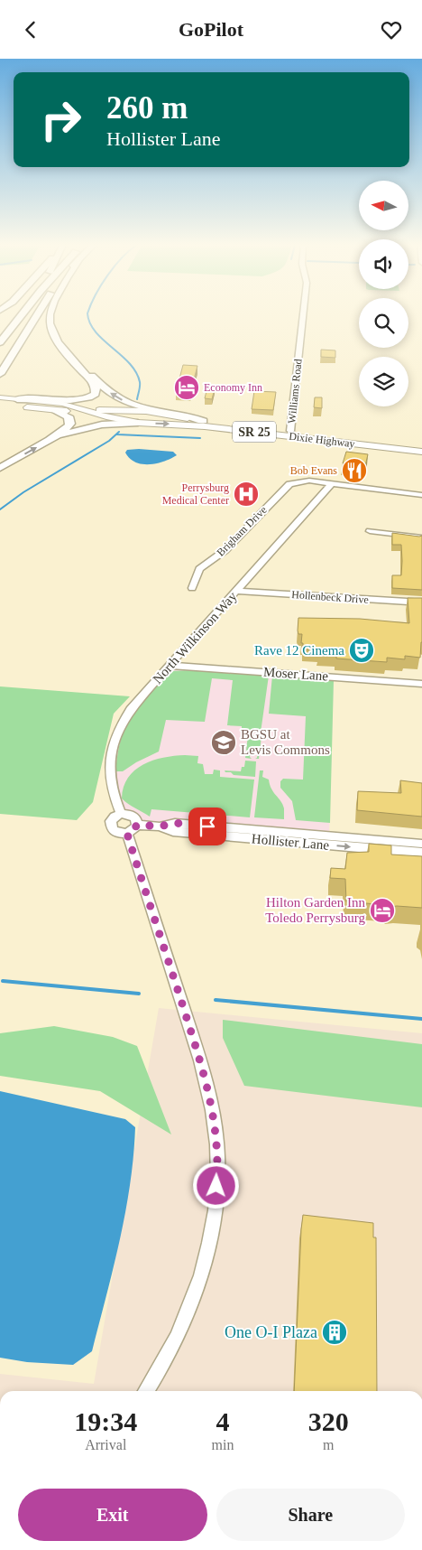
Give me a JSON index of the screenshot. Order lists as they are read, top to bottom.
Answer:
{
  "streets": {
    "main road": ["SR 25", "Dixie Highway"],
    "street": [
      "Williams Road",
      "Brigham Drive",
      "Hollenbeck Drive",
      "North Wilkinson Way",
      "Moser Lane",
      "Hollister Lane"
    ]
  },
  "crossings": [
    ["Williams Road", "Dixie Highway"],
    ["Brigham Drive", "North Wilkinson Way"],
    ["Hollenbeck Drive", "North Wilkinson Way"],
    ["North Wilkinson Way", "Moser Lane"],
    ["North Wilkinson Way", "Hollister Lane"]
  ],
  "places": {
    "hotel": ["Economy Inn", "Hilton Garden Inn Toledo Perrysburg"],
    "restaurant": ["Bob Evans"],
    "hospital": ["Perrysburg Medical Center"],
    "theatre": ["Rave 12 Cinema"],
    "school or university": ["BGSU at Levis Commons"],
    "building": ["One O-I Plaza"]
  },
  "north": "left",
  "page": {
    "header": "GoPilot",
    "turn": ["260 m", "Hollister Lane"],
    "eta": [
      "19:34",
      "Arrival",
      "4",
      "min",
      "320",
      "m"
    ],
    "buttons": ["Exit", "Share"]
  }
}
